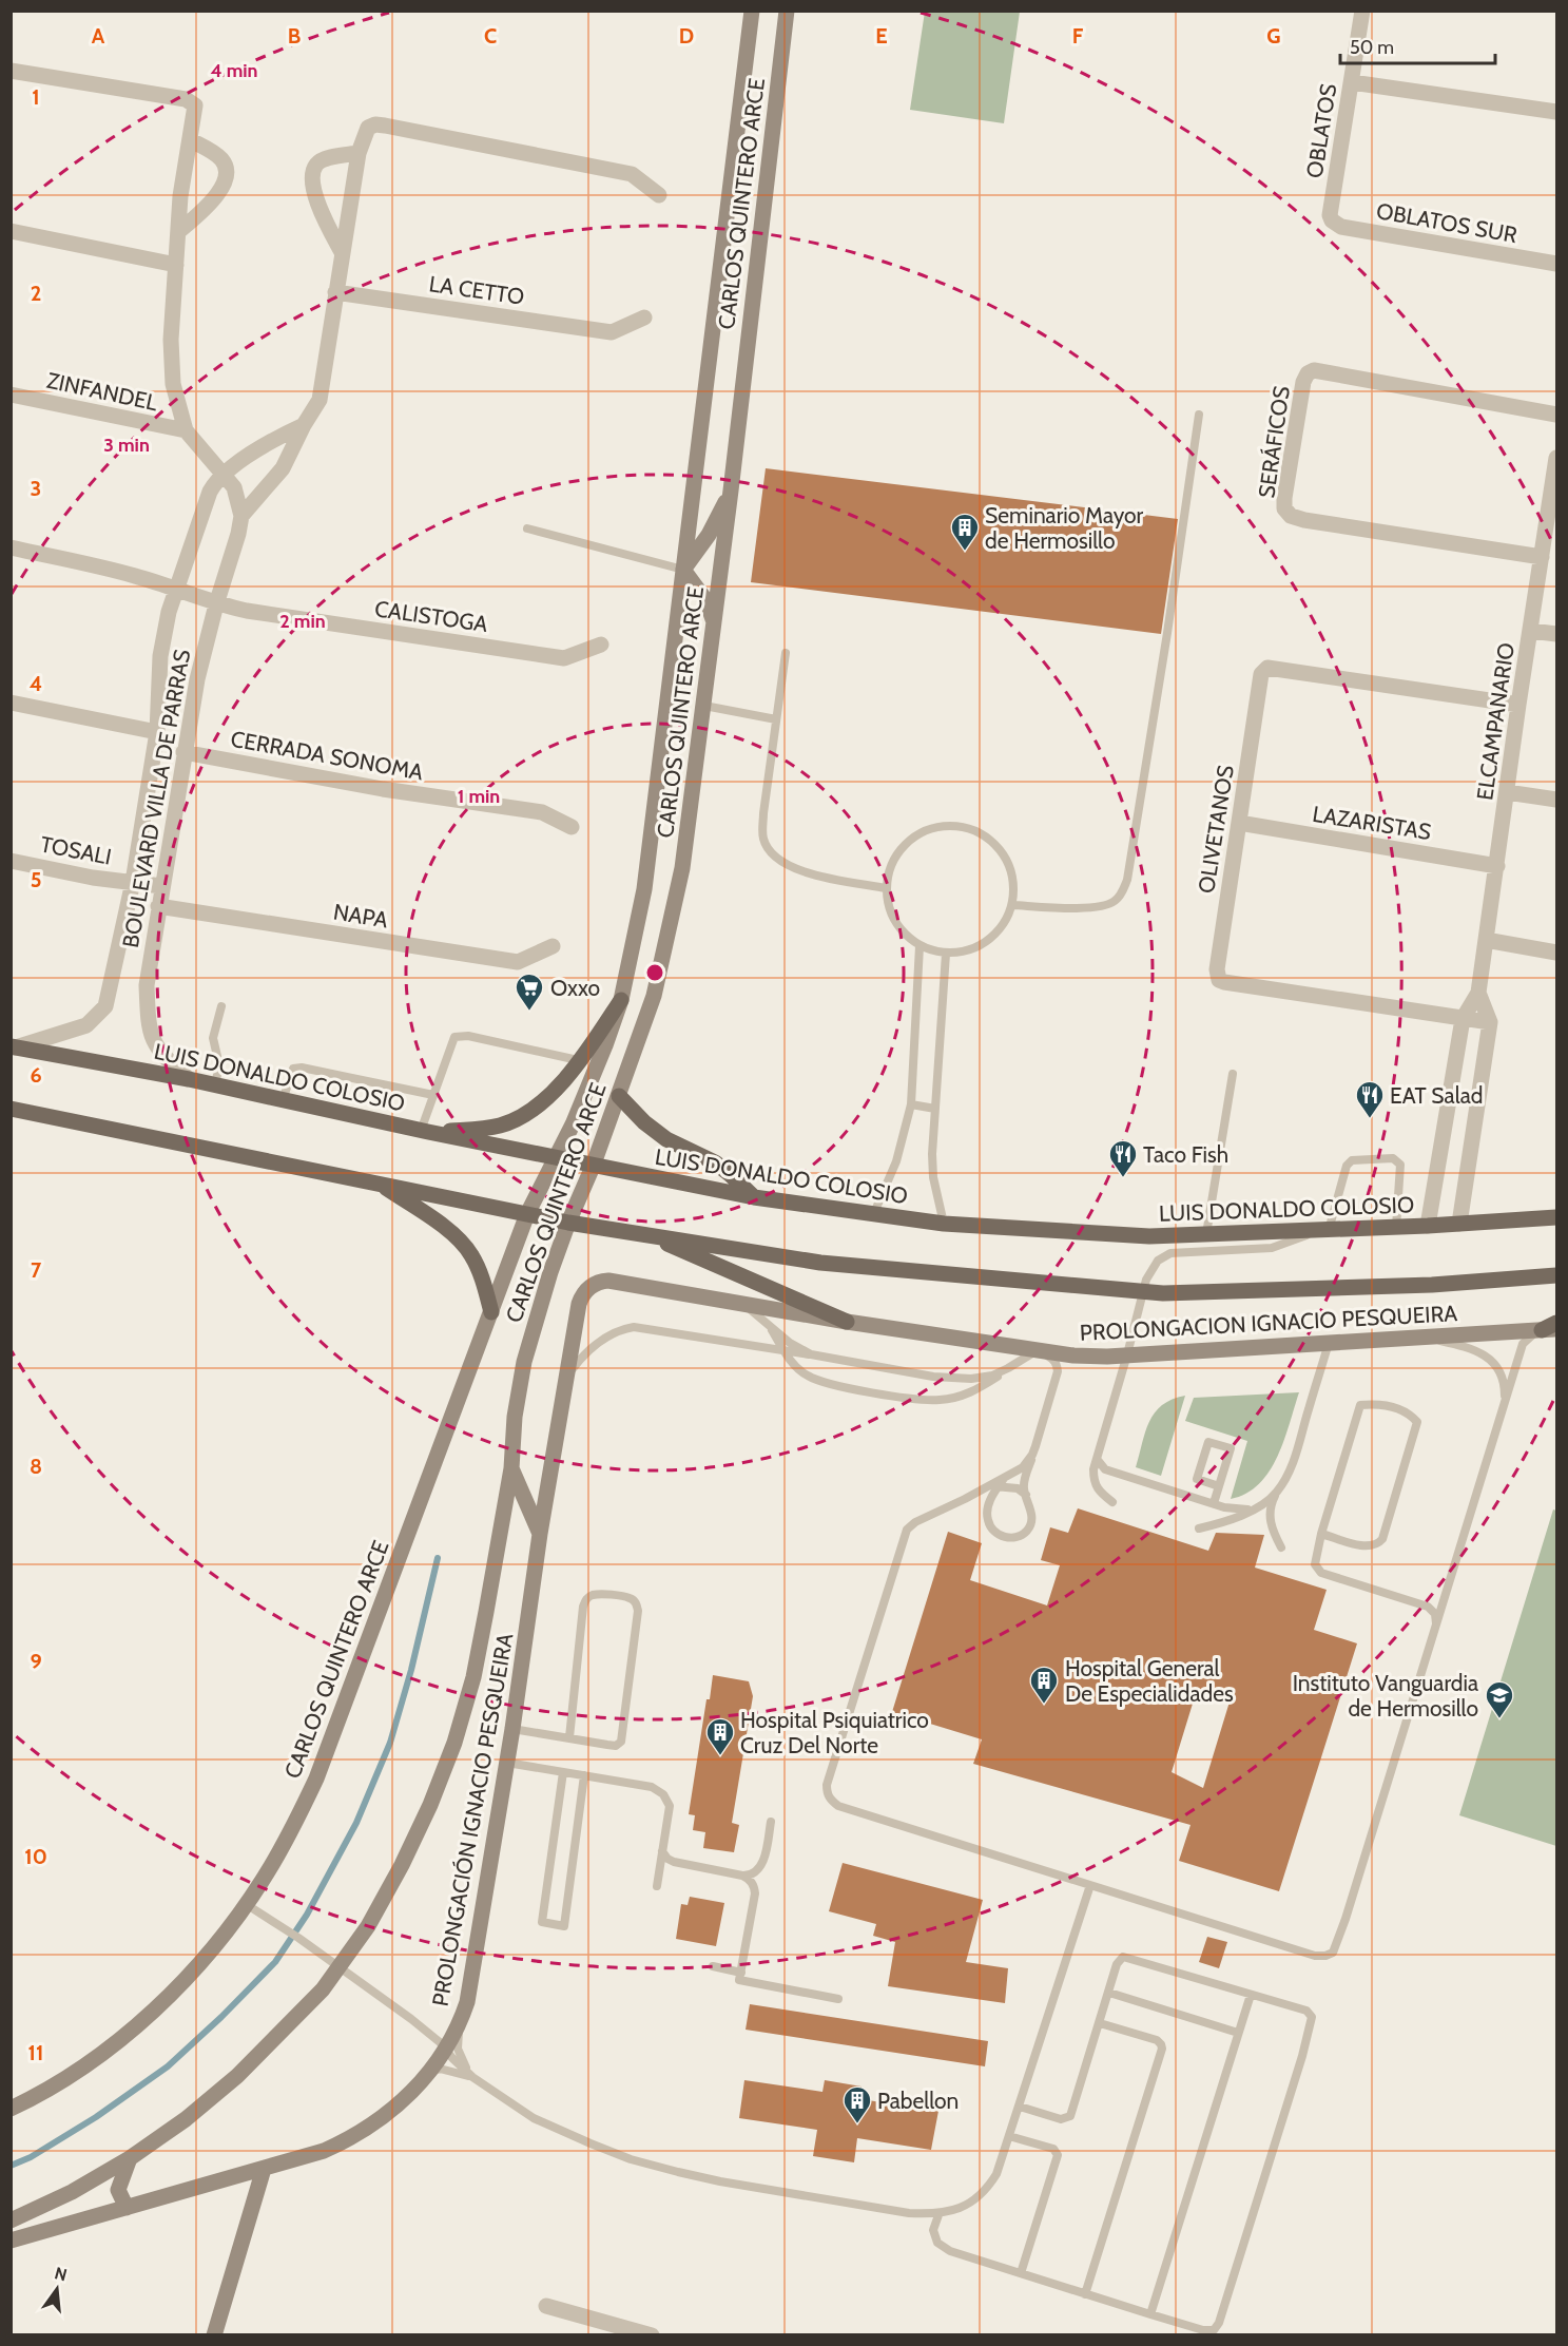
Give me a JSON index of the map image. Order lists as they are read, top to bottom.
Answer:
{
  "streets": {
    "main road": [
      "CARLOS QUINTERO ARCE",
      "LUIS DONALDO COLOSIO",
      "PROLONGACION IGNACIO PESQUEIRA",
      "PROLONGACIÓN IGNACIO PESQUEIRA"
    ],
    "street": [
      "OBLATOS",
      "OBLATOS SUR",
      "LA CETTO",
      "ZINFANDEL",
      "SERÁFICOS",
      "CALISTOGA",
      "ELCAMPANARIO",
      "CERRADA SONOMA",
      "BOULEVARD VILLA DE PARRAS",
      "LAZARISTAS",
      "OLIVETANOS",
      "TOSALI",
      "NAPA"
    ]
  },
  "crossings": [
    ["OBLATOS", "OBLATOS SUR"],
    ["CARLOS QUINTERO ARCE", "LUIS DONALDO COLOSIO"],
    ["LA CETTO", "BOULEVARD VILLA DE PARRAS"],
    ["ZINFANDEL", "BOULEVARD VILLA DE PARRAS"],
    ["SERÁFICOS", "ELCAMPANARIO"],
    ["CALISTOGA", "BOULEVARD VILLA DE PARRAS"],
    ["ELCAMPANARIO", "LAZARISTAS"],
    ["ELCAMPANARIO", "OLIVETANOS"],
    ["ELCAMPANARIO", "LUIS DONALDO COLOSIO"],
    ["CERRADA SONOMA", "BOULEVARD VILLA DE PARRAS"],
    ["BOULEVARD VILLA DE PARRAS", "TOSALI"],
    ["BOULEVARD VILLA DE PARRAS", "NAPA"],
    ["BOULEVARD VILLA DE PARRAS", "LUIS DONALDO COLOSIO"],
    ["LAZARISTAS", "OLIVETANOS"],
    ["PROLONGACION IGNACIO PESQUEIRA", "PROLONGACIÓN IGNACIO PESQUEIRA"]
  ],
  "places": {
    "building": [
      "Seminario Mayor de Hermosillo",
      "Hospital General De Especialidades",
      "Hospital Psiquiatrico Cruz Del Norte",
      "Pabellon"
    ],
    "supermarket": ["Oxxo"],
    "restaurant": ["EAT Salad", "Taco Fish"],
    "school or university": ["Instituto Vanguardia de Hermosillo"]
  },
  "scale_bar": "50 m",
  "north": "top",
  "grid": {
    "columns": [
      "A",
      "B",
      "C",
      "D",
      "E",
      "F",
      "G"
    ],
    "rows": [
      "1",
      "2",
      "3",
      "4",
      "5",
      "6",
      "7",
      "8",
      "9",
      "10",
      "11"
    ]
  },
  "rings": [
    "4 min",
    "3 min",
    "2 min",
    "1 min"
  ]
}
